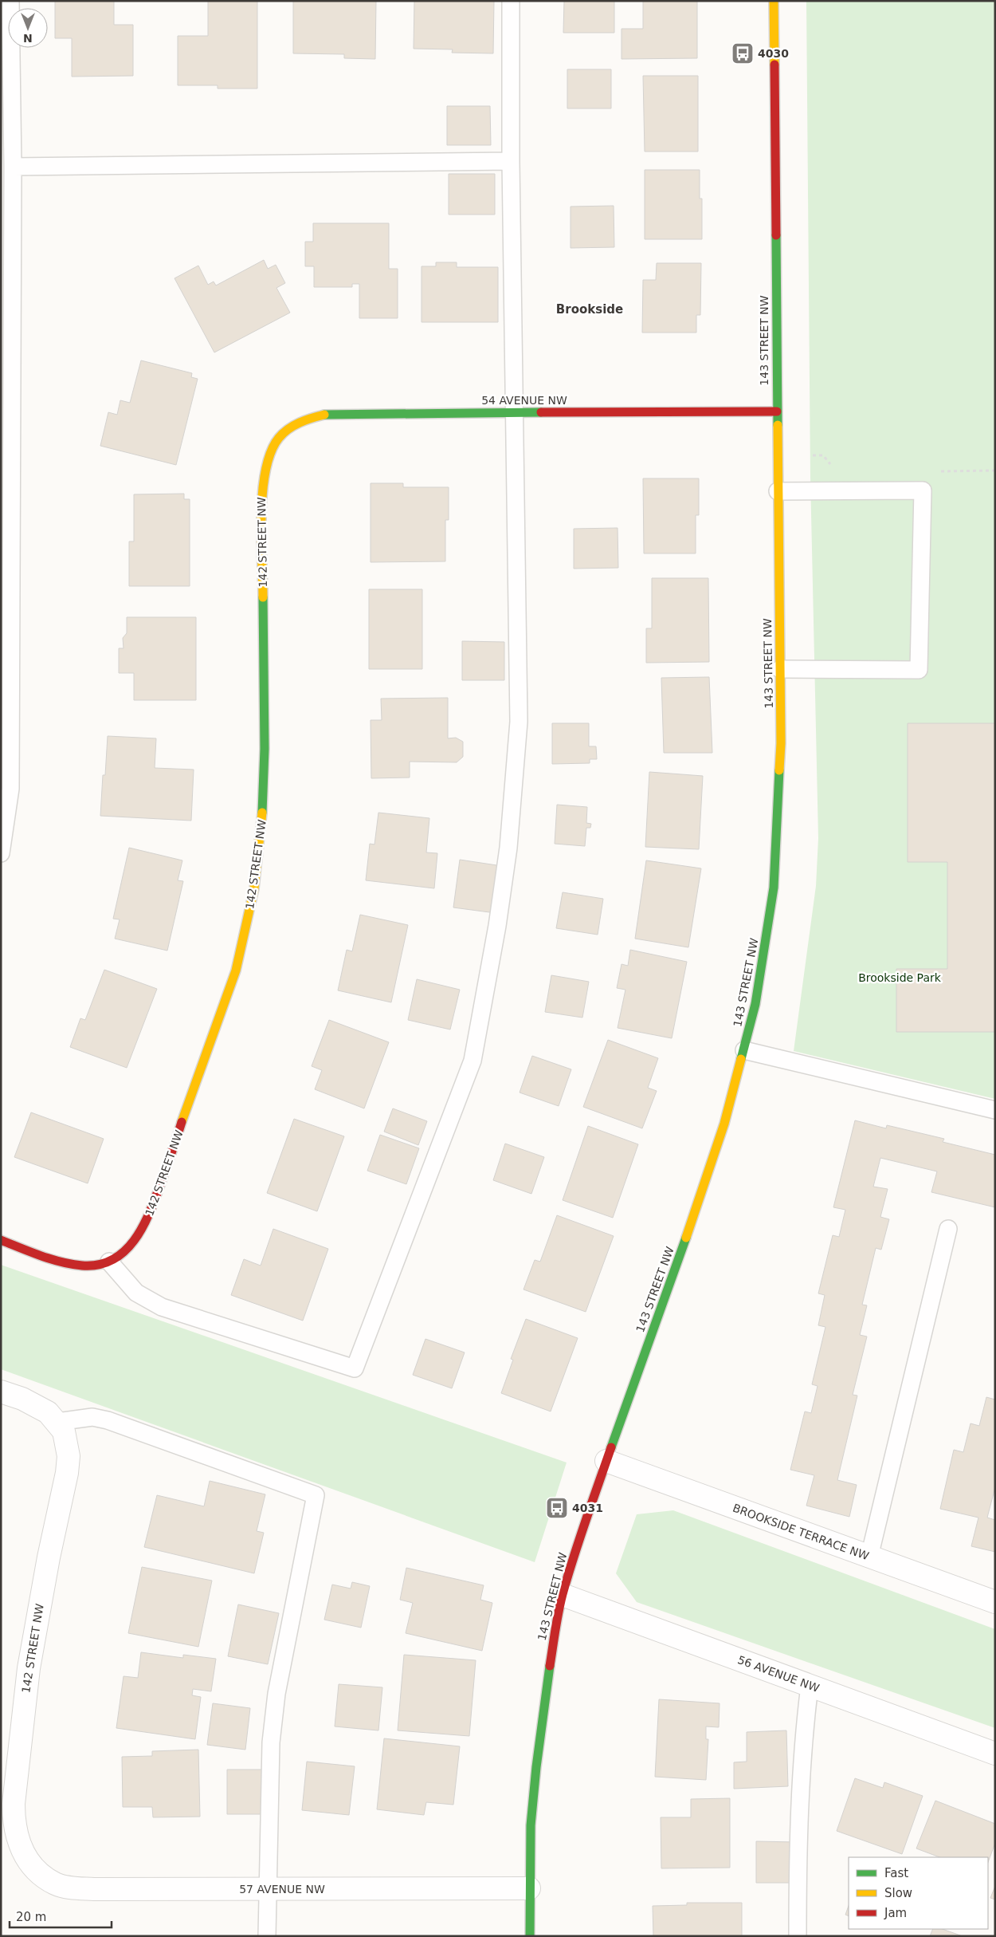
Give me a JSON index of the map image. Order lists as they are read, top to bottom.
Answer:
{
  "streets": {
    "street": [
      "143 STREET NW",
      "54 AVENUE NW",
      "142 STREET NW",
      "BROOKSIDE TERRACE NW",
      "56 AVENUE NW",
      "57 AVENUE NW"
    ]
  },
  "crossings": [
    ["143 STREET NW", "54 AVENUE NW"],
    ["143 STREET NW", "BROOKSIDE TERRACE NW"],
    ["143 STREET NW", "56 AVENUE NW"],
    ["143 STREET NW", "57 AVENUE NW"],
    ["54 AVENUE NW", "142 STREET NW"],
    ["142 STREET NW", "57 AVENUE NW"]
  ],
  "districts": ["Brookside"],
  "parks": ["Brookside Park"],
  "places": {
    "bus stop": ["4030", "4031"]
  },
  "legend": ["Fast", "Slow", "Jam"],
  "scale_bar": "20 m",
  "north": "bottom"
}
